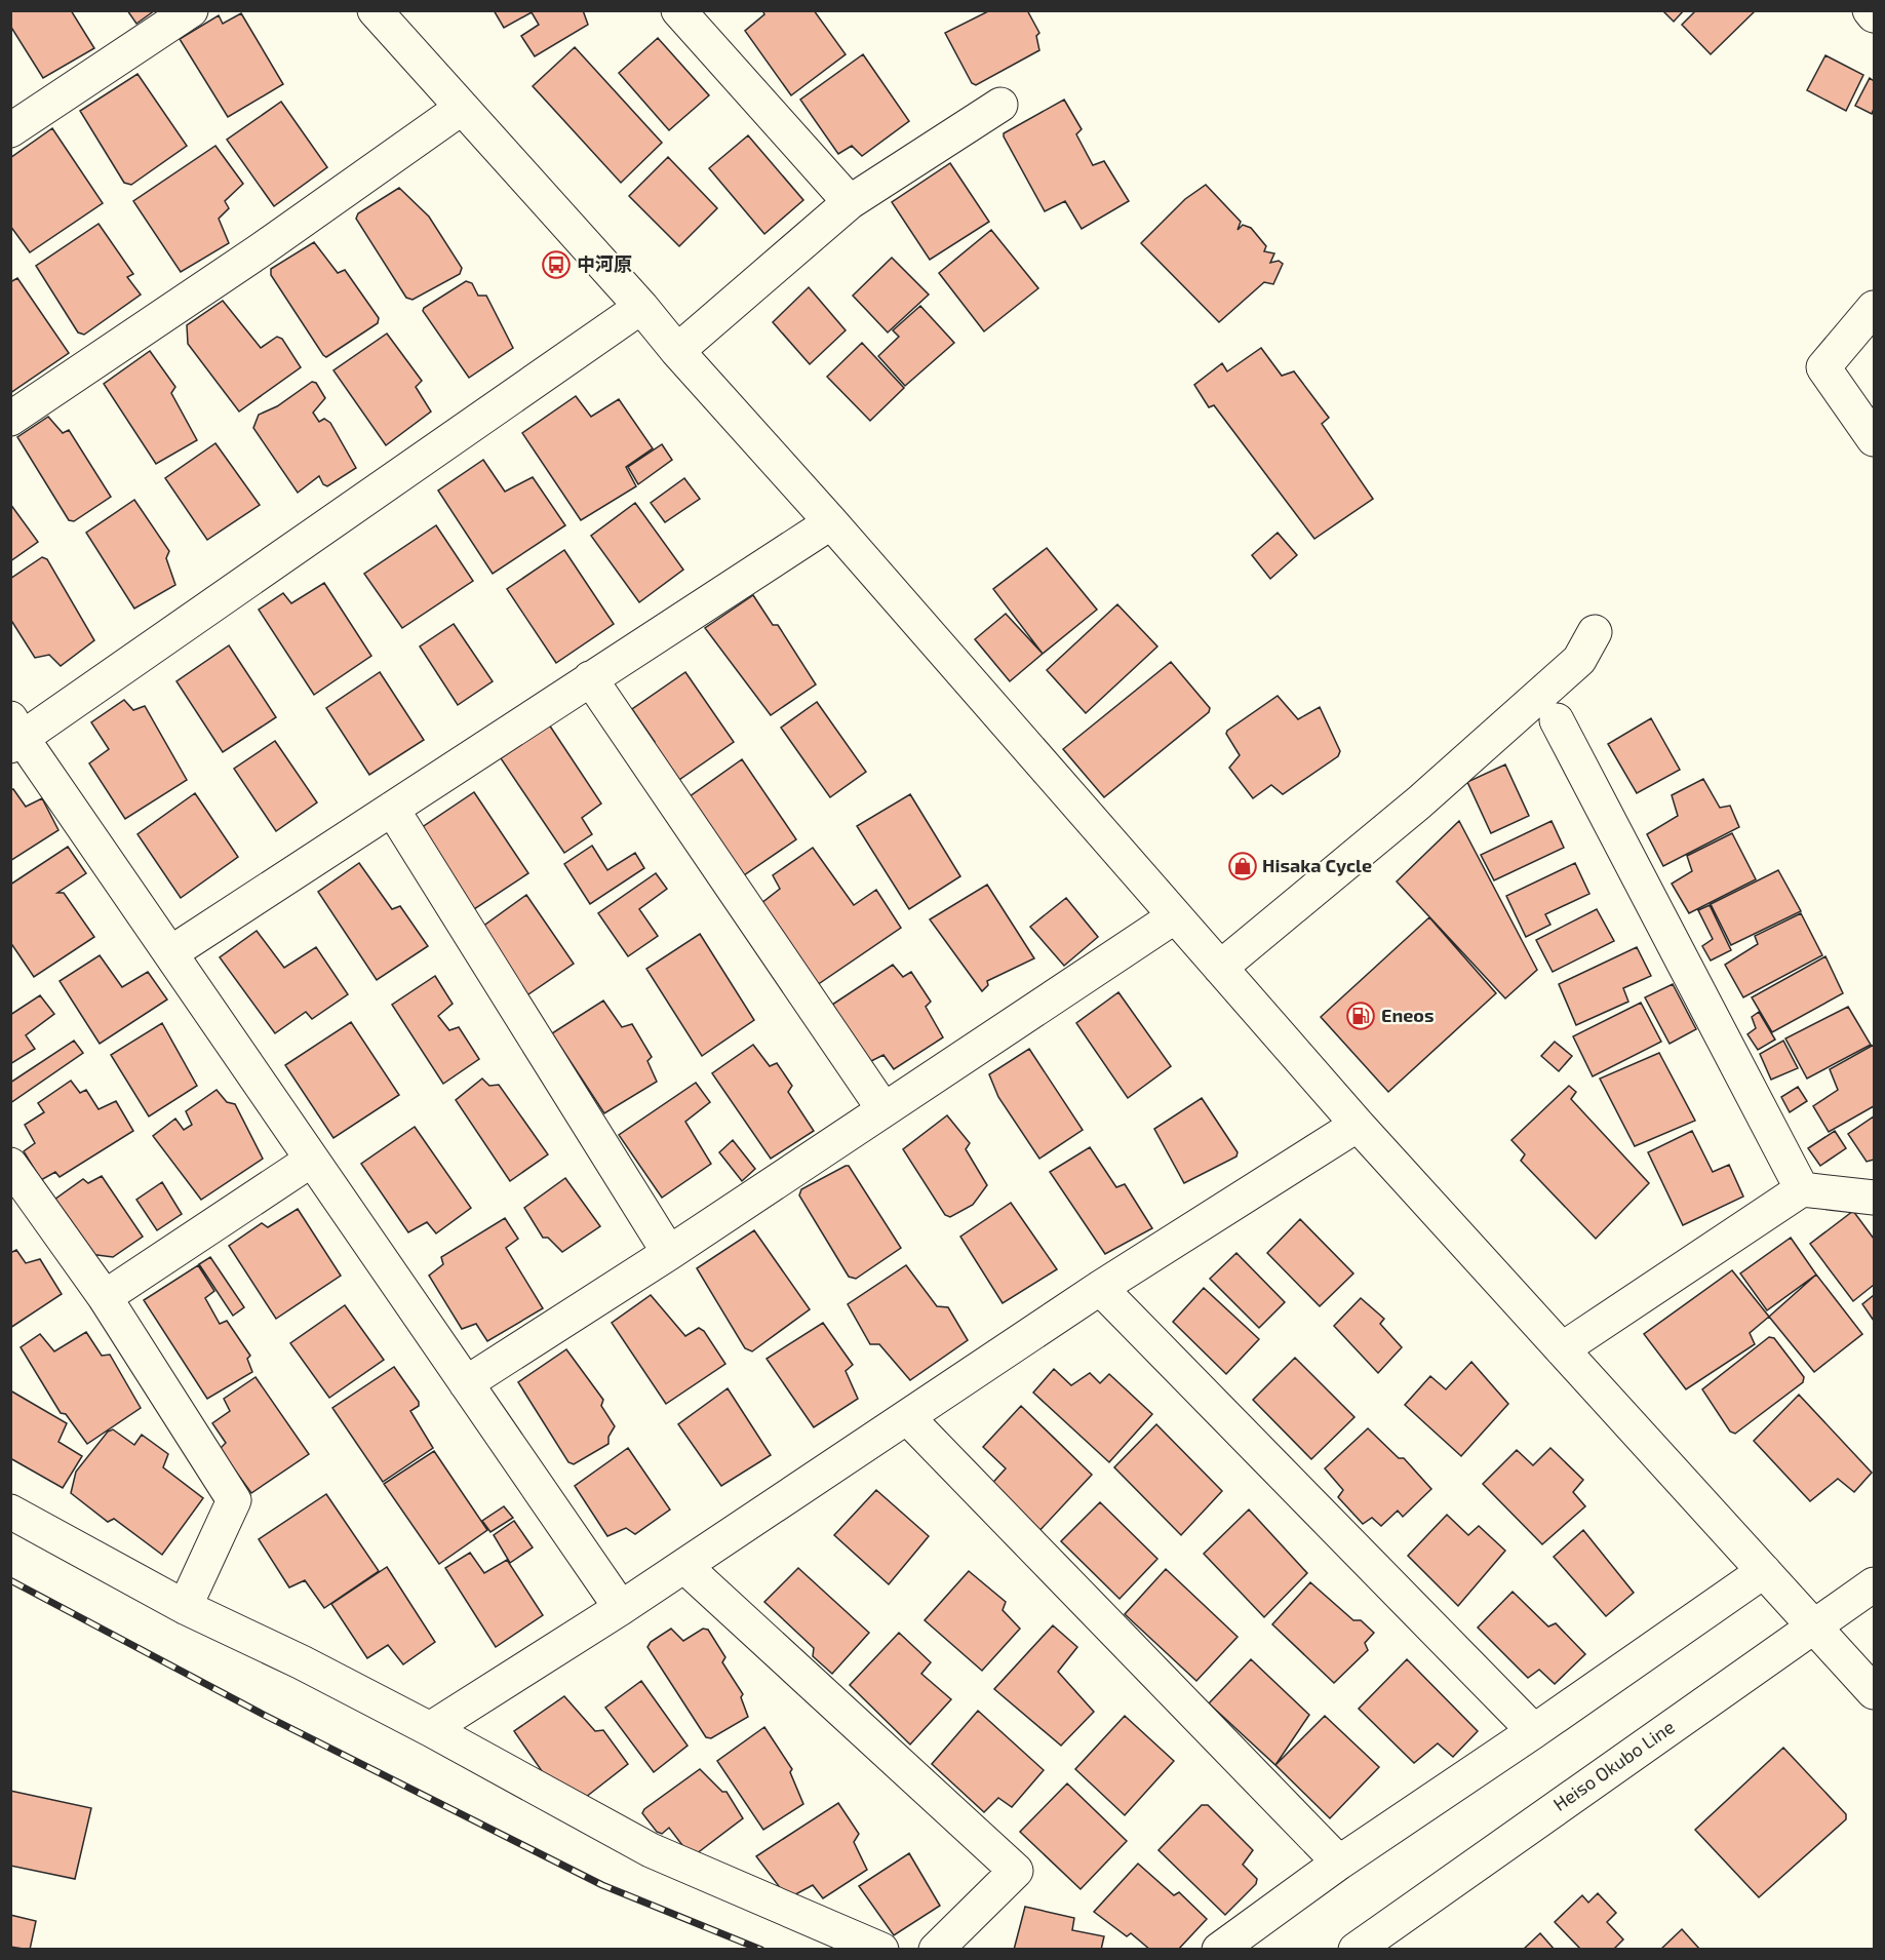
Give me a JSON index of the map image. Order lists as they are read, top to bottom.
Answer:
{
  "streets": {
    "street": ["Heiso Okubo Line"]
  },
  "places": {
    "bus stop": ["中河原"],
    "shop": ["Hisaka Cycle"],
    "fuel station": ["Eneos"]
  }
}
